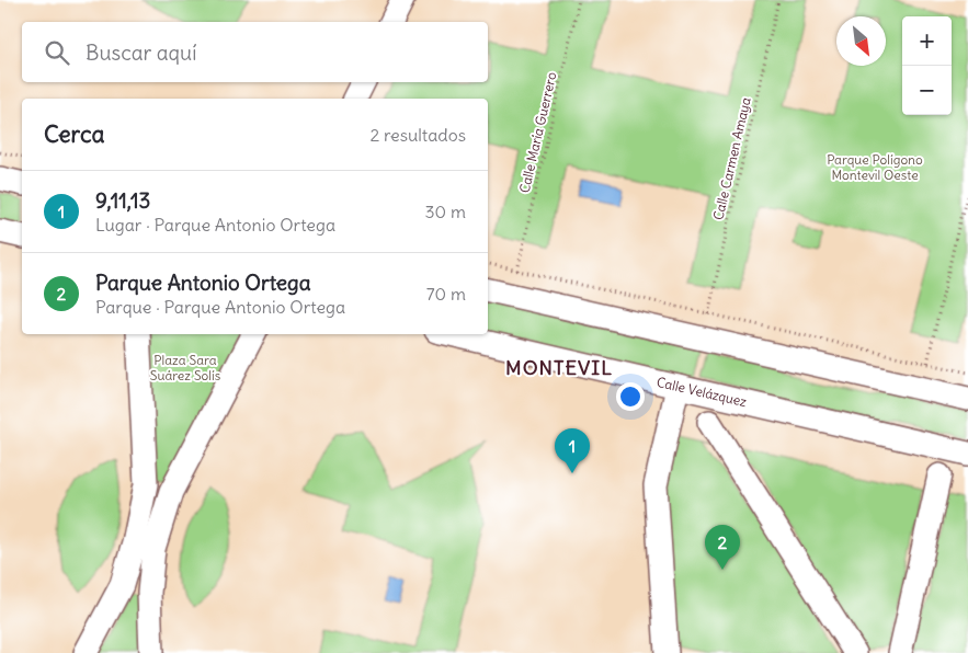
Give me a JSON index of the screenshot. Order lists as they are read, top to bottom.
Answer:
{
  "streets": {
    "street": ["Calle Velázquez"],
    "path": ["Calle María Guerrero", "Calle Carmen Amaya"]
  },
  "districts": ["MONTEVIL"],
  "parks": ["Parque Polígono Montevil Oeste", "Plaza Sara Suárez Solís"],
  "north": "bottom right",
  "page": {
    "map_buttons": ["+", "−"],
    "search": "Buscar aquí",
    "heading": ["Cerca", "2 resultados"],
    "list": [
      {
        "mark": "1",
        "name": "9,11,13",
        "note": "Lugar · Parque Antonio Ortega",
        "value": "30 m"
      },
      {
        "mark": "2",
        "name": "Parque Antonio Ortega",
        "note": "Parque · Parque Antonio Ortega",
        "value": "70 m"
      }
    ],
    "pins": ["1", "2"]
  }
}
